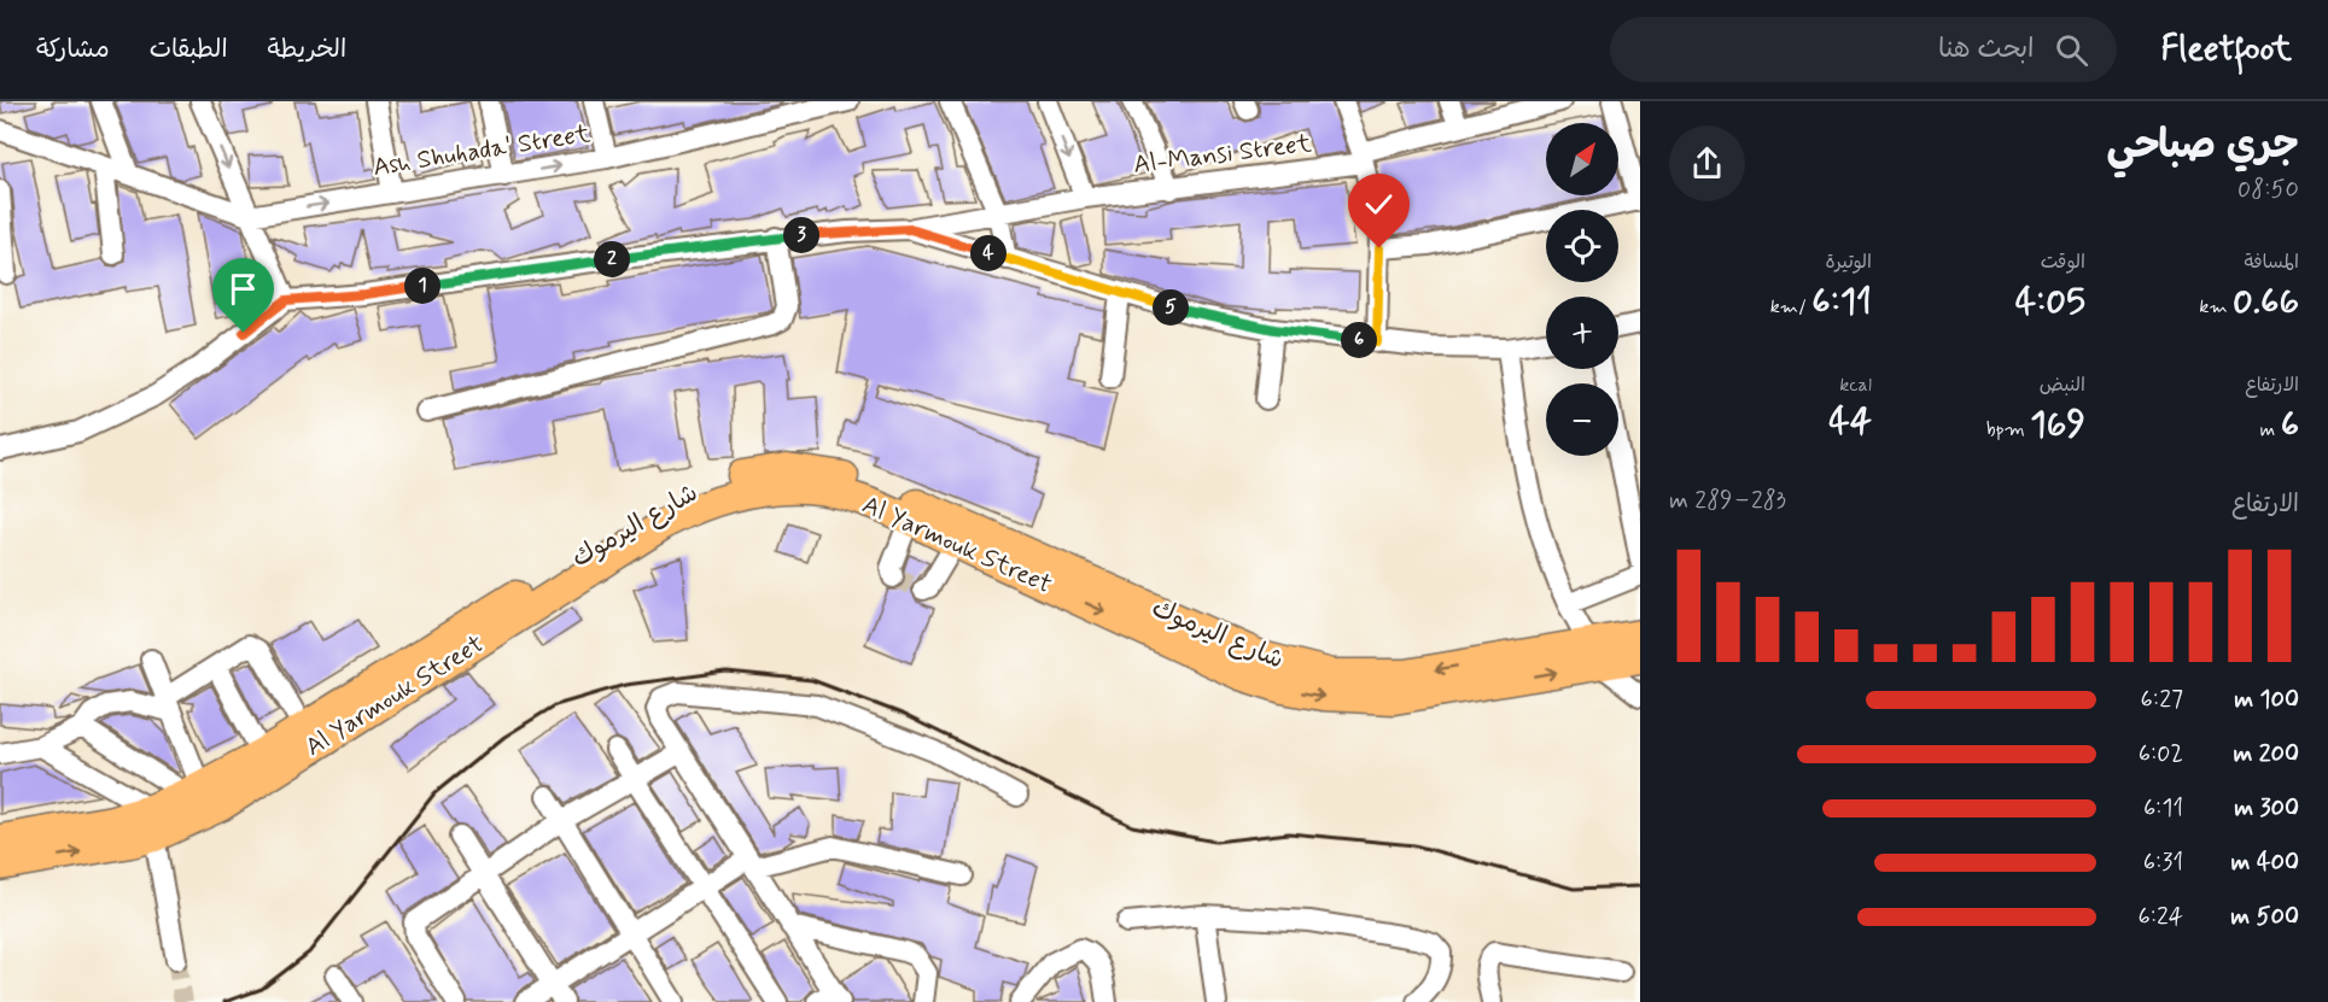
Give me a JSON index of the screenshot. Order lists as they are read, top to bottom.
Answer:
{
  "streets": {
    "highway": ["شارع اليرموك", "Al Yarmouk Street"],
    "street": ["Ash Shuhada' Street", "Al-Mansi Street"]
  },
  "crossings": [
    ["شارع اليرموك", "Al Yarmouk Street"]
  ],
  "one_way": ["شارع اليرموك", "Al Yarmouk Street"],
  "north": "top right",
  "page": {
    "header": "Fleetfoot",
    "search": "ابحث هنا",
    "nav": ["الخريطة", "الطبقات", "مشاركة"],
    "heading": ["جري صباحي", "08:50"],
    "map_buttons": ["+", "−"],
    "pins": [
      "3",
      "4",
      "2",
      "1",
      "5",
      "6"
    ],
    "stats": [
      ["المسافة", "0.66 km"],
      ["الوقت", "4:05"],
      ["الوتيرة", "6:11 /km"],
      ["الارتفاع", "6 m"],
      ["النبض", "169 bpm"],
      ["kcal", "44"]
    ],
    "chart": ["الارتفاع", "283–289 m"],
    "list": [
      {
        "name": "100 m",
        "note": "6:27"
      },
      {
        "name": "200 m",
        "note": "6:02"
      },
      {
        "name": "300 m",
        "note": "6:11"
      },
      {
        "name": "400 m",
        "note": "6:31"
      },
      {
        "name": "500 m",
        "note": "6:24"
      }
    ]
  }
}
